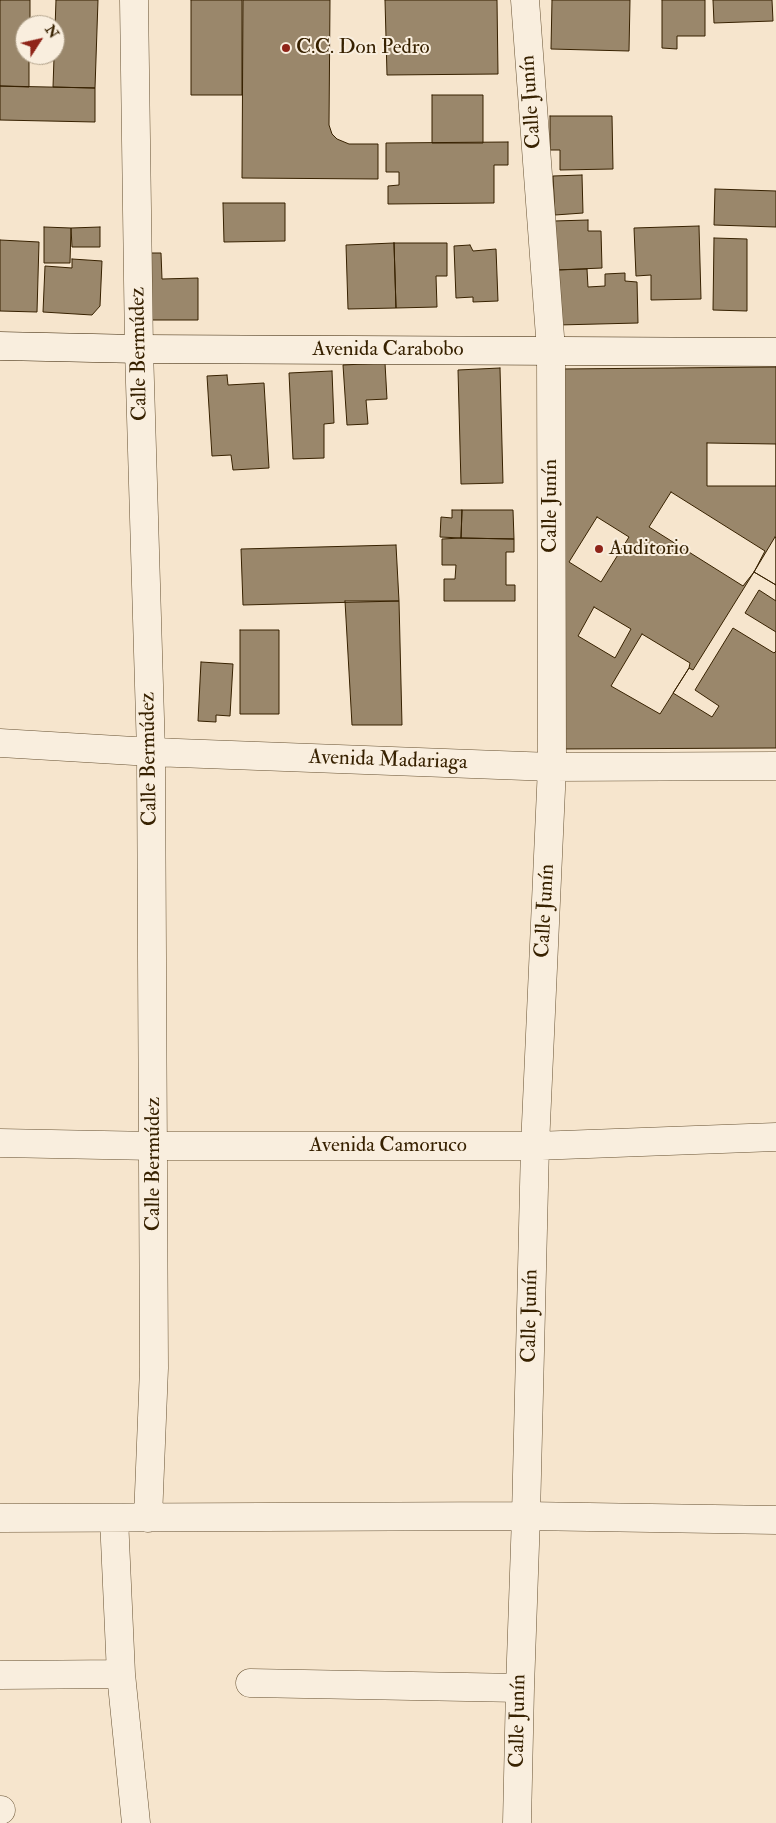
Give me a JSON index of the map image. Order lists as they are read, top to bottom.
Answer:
{
  "streets": {
    "street": [
      "Calle Junín",
      "Avenida Carabobo",
      "Calle Bermúdez",
      "Avenida Madariaga",
      "Avenida Camoruco"
    ]
  },
  "crossings": [
    ["Calle Junín", "Avenida Carabobo"],
    ["Calle Junín", "Avenida Madariaga"],
    ["Calle Junín", "Avenida Camoruco"],
    ["Avenida Carabobo", "Calle Bermúdez"],
    ["Calle Bermúdez", "Avenida Madariaga"],
    ["Calle Bermúdez", "Avenida Camoruco"]
  ],
  "places": ["C.C. Don Pedro", "Auditorio"],
  "north": "top right"
}
